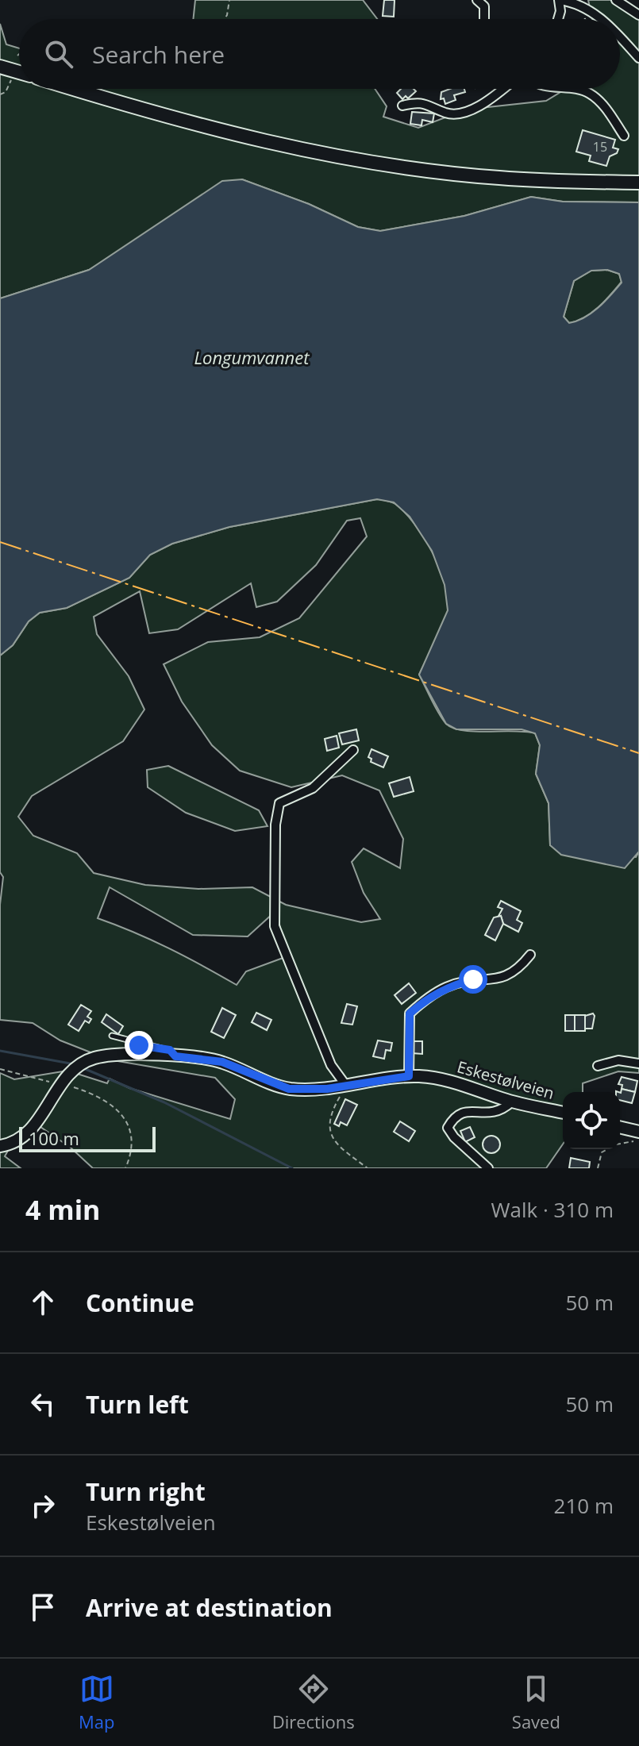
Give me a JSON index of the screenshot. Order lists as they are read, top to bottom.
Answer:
{
  "streets": {
    "main road": ["Eskestølveien"]
  },
  "water": ["Longumvannet"],
  "house_numbers": ["15"],
  "scale_bar": "100 m",
  "page": {
    "search": "Search here",
    "scale": "100 m",
    "heading": ["4 min", "Walk · 310 m"],
    "list": [
      ["Continue", "50 m"],
      ["Turn left", "50 m"],
      ["Turn right", "Eskestølveien", "210 m"],
      "Arrive at destination"
    ],
    "nav": ["Map", "Directions", "Saved"]
  }
}
